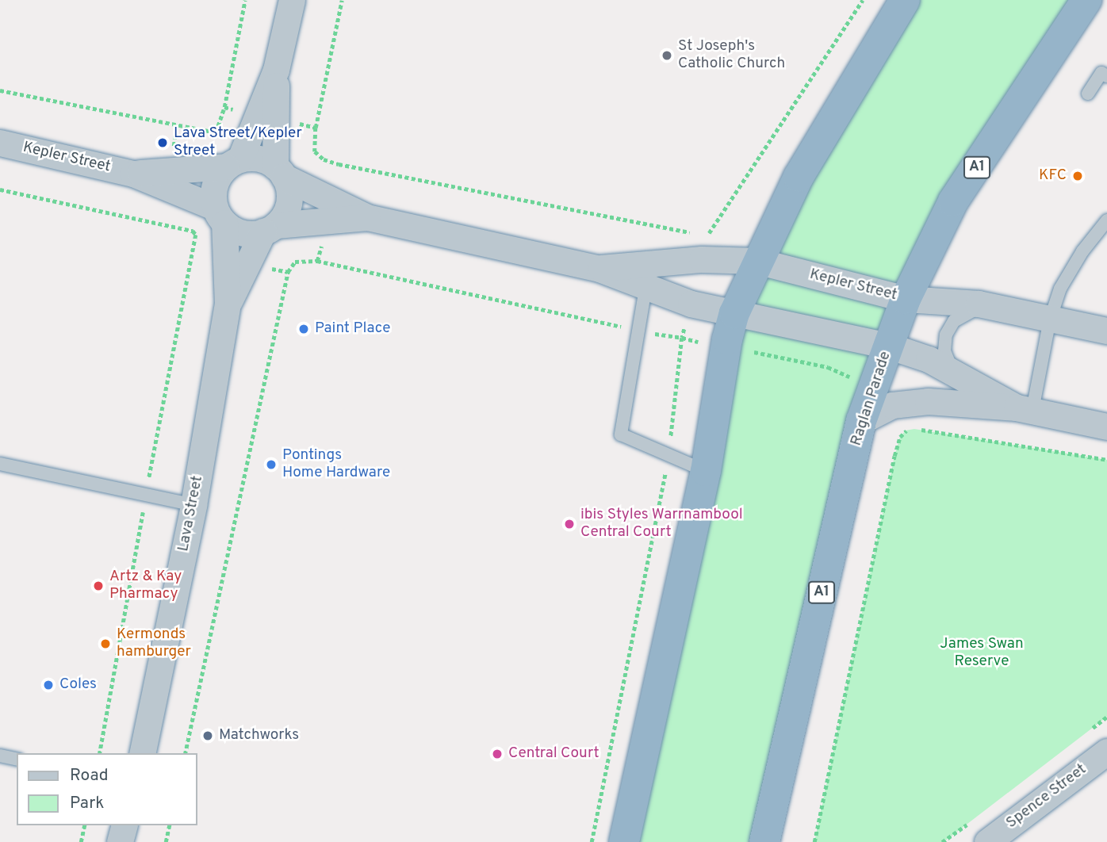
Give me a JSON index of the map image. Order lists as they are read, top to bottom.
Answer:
{
  "streets": {
    "highway": ["A1", "Raglan Parade"],
    "street": ["Kepler Street", "Lava Street", "Spence Street"]
  },
  "crossings": [
    ["Kepler Street", "Raglan Parade"],
    ["Kepler Street", "Lava Street"]
  ],
  "parks": ["James Swan Reserve"],
  "places": [
    "St Joseph's Catholic Church",
    "Lava Street/Kepler Street",
    "KFC",
    "Paint Place",
    "Pontings Home Hardware",
    "ibis Styles Warrnambool Central Court",
    "Artz & Kay Pharmacy",
    "Kermonds hamburger",
    "Coles",
    "Matchworks",
    "Central Court"
  ],
  "legend": ["Road", "Park"]
}
